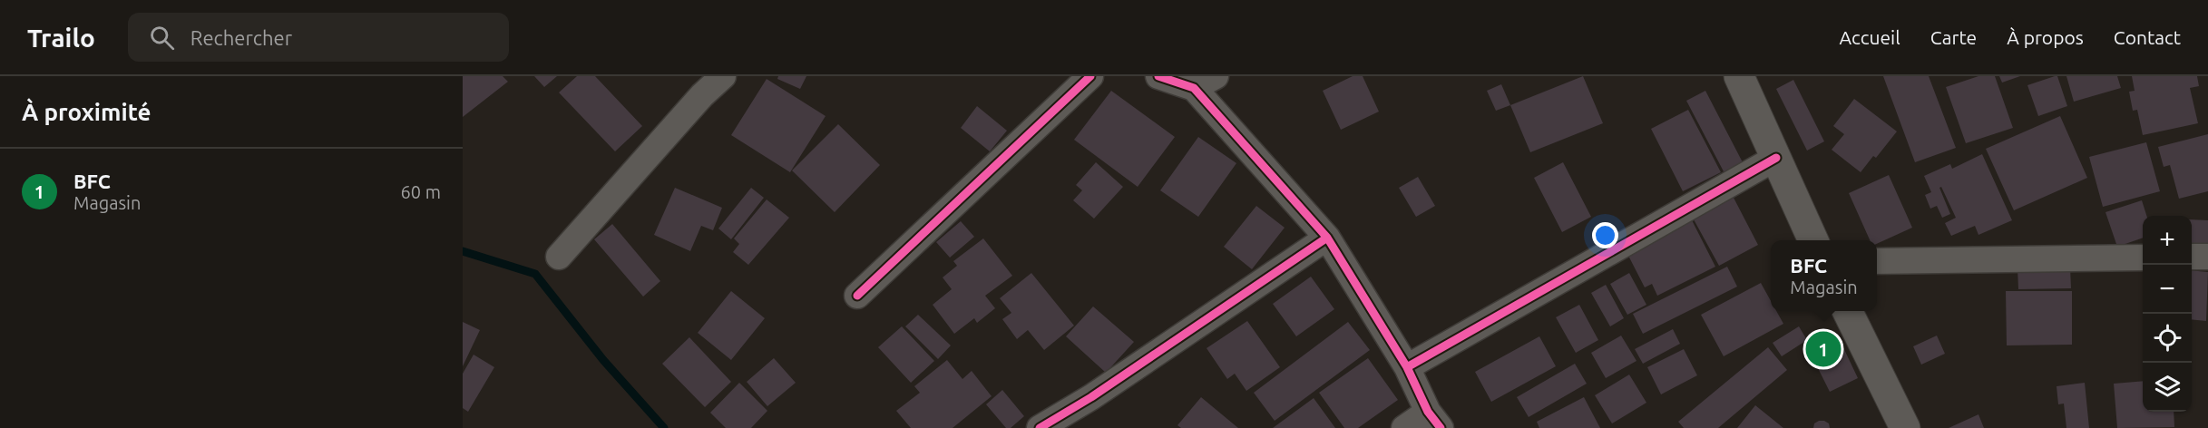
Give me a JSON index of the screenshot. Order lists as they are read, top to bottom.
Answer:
{
  "page": {
    "header": "Trailo",
    "search": "Rechercher",
    "nav": [
      "Accueil",
      "Carte",
      "À propos",
      "Contact"
    ],
    "heading": "À proximité",
    "list": [
      {
        "mark": "1",
        "name": "BFC",
        "note": "Magasin",
        "value": "60 m"
      }
    ],
    "map_buttons": ["+", "−"],
    "popup": ["BFC", "Magasin"],
    "pins": "1"
  }
}
